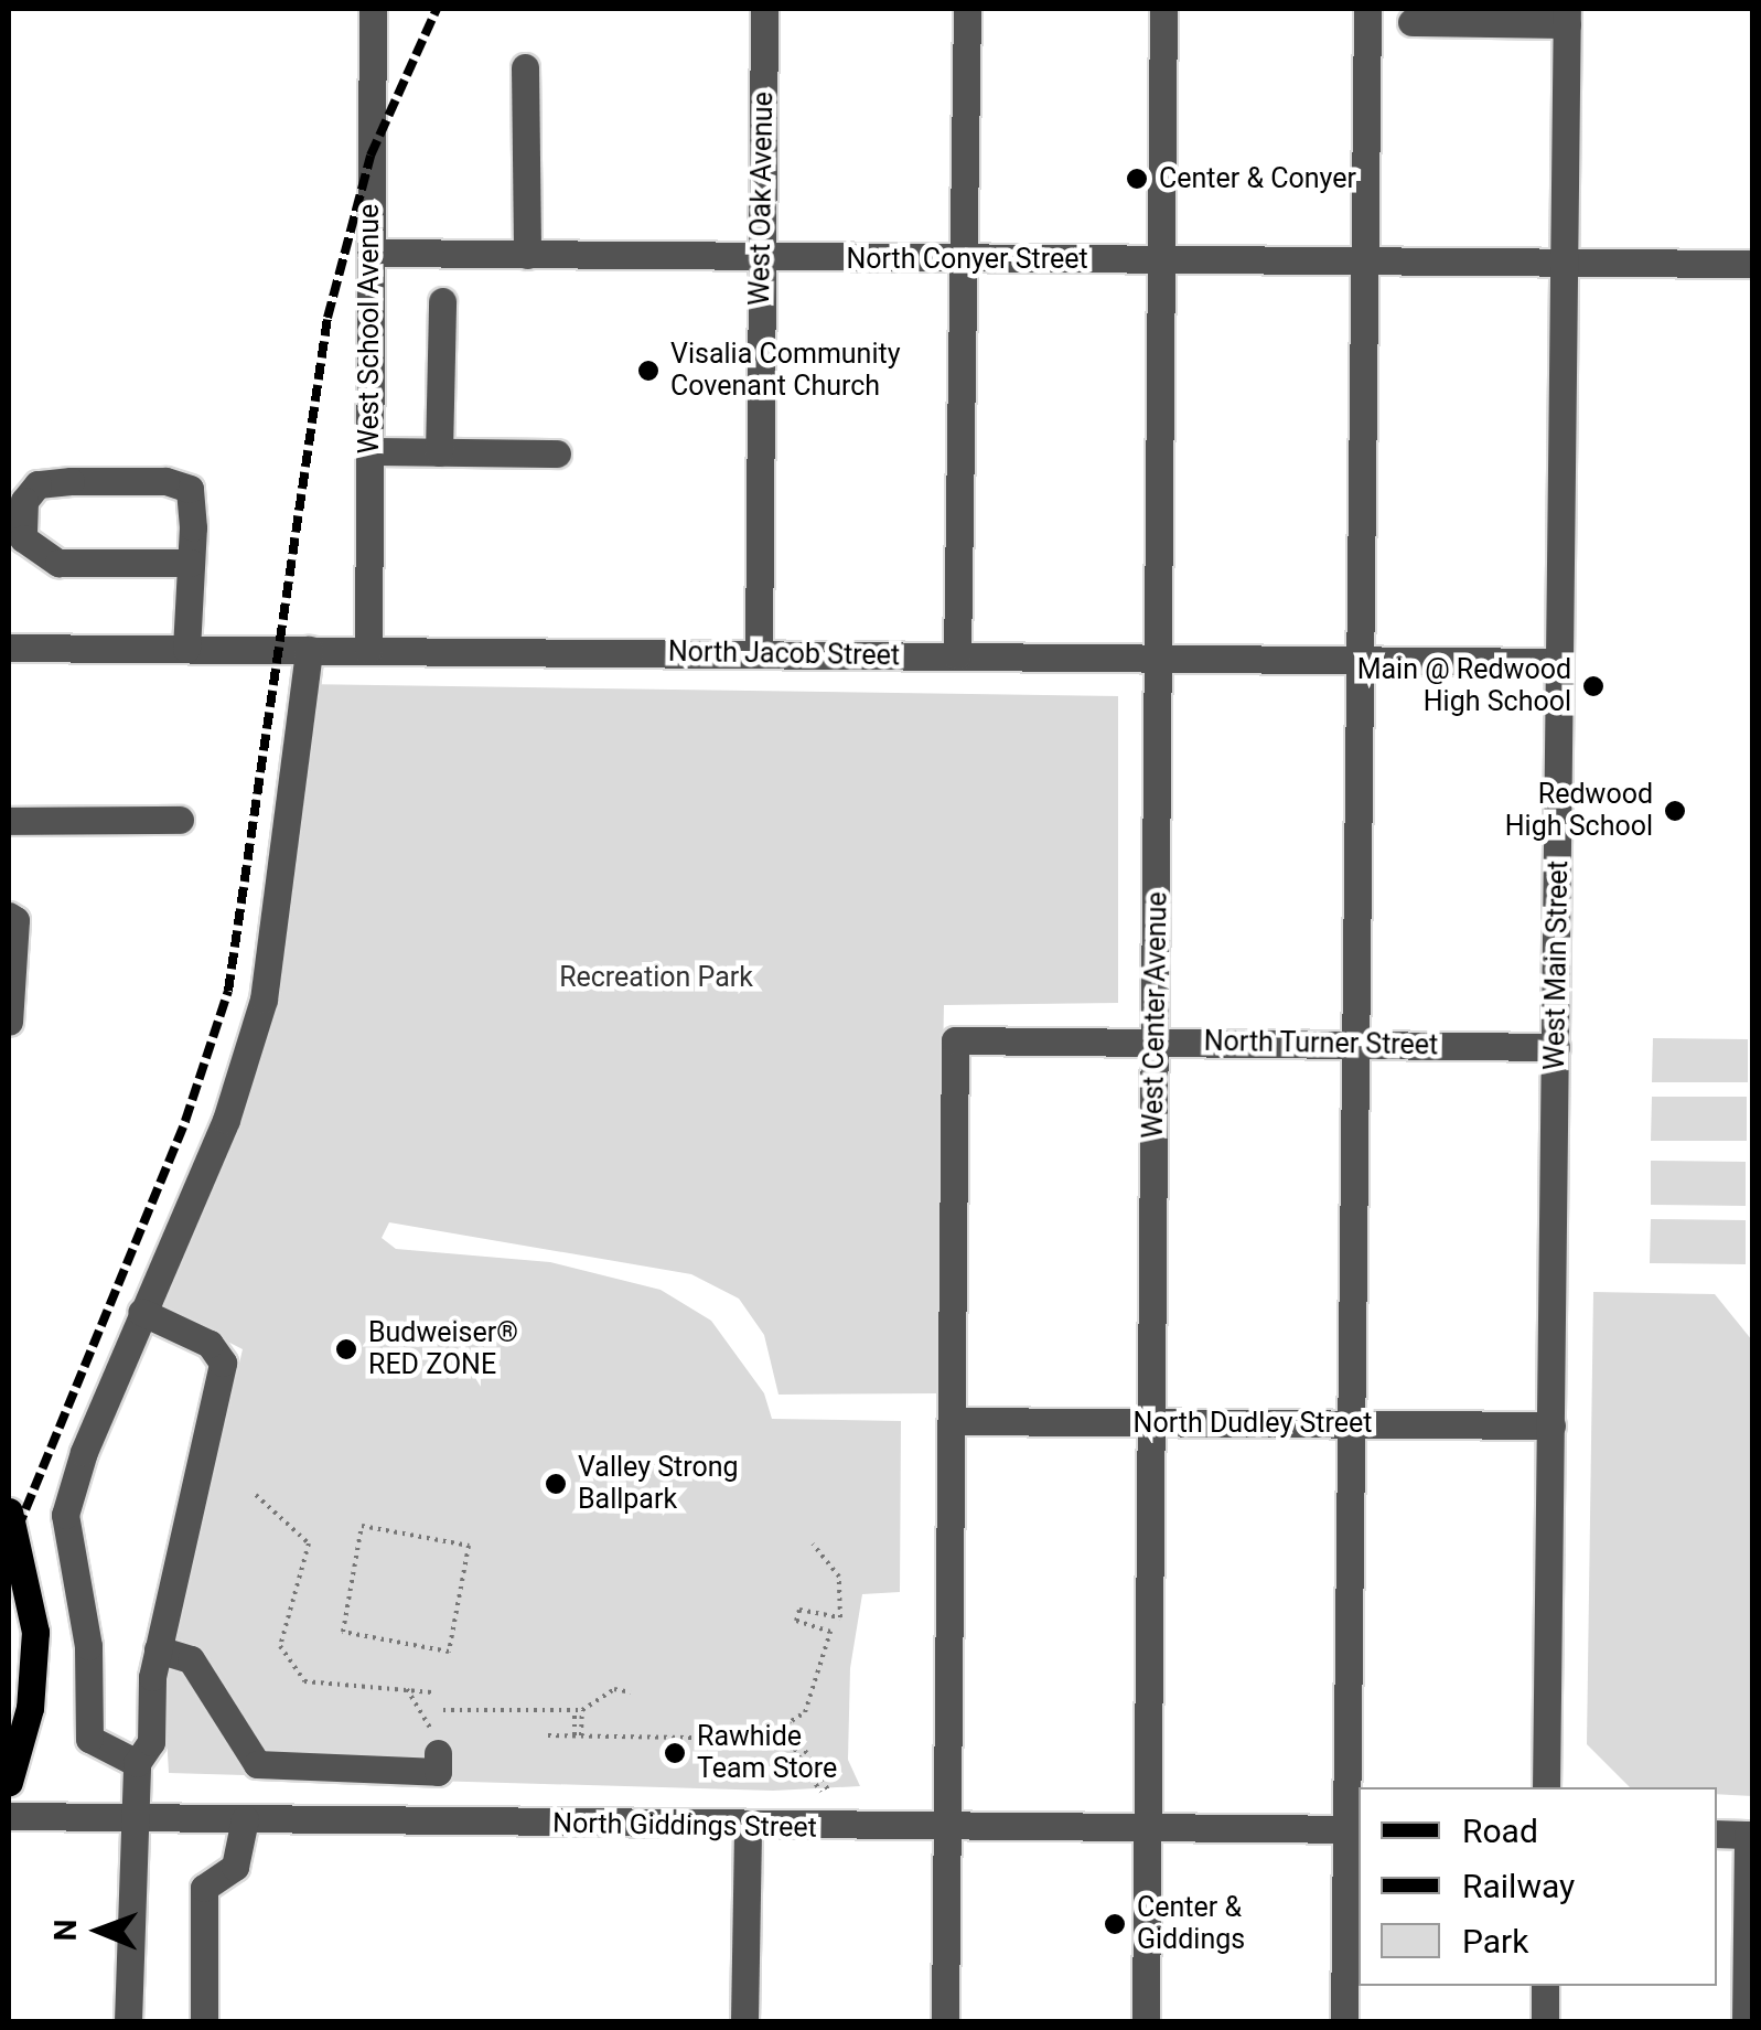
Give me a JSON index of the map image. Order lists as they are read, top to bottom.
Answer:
{
  "streets": {
    "street": [
      "West Oak Avenue",
      "North Conyer Street",
      "West School Avenue",
      "North Jacob Street",
      "West Main Street",
      "West Center Avenue",
      "North Turner Street",
      "North Dudley Street",
      "North Giddings Street"
    ]
  },
  "crossings": [
    ["West Oak Avenue", "North Conyer Street"],
    ["West Oak Avenue", "North Jacob Street"],
    ["North Conyer Street", "West School Avenue"],
    ["North Conyer Street", "West Main Street"],
    ["North Conyer Street", "West Center Avenue"],
    ["West School Avenue", "North Jacob Street"],
    ["North Jacob Street", "West Main Street"],
    ["North Jacob Street", "West Center Avenue"],
    ["West Main Street", "North Turner Street"],
    ["West Main Street", "North Dudley Street"],
    ["West Center Avenue", "North Turner Street"],
    ["West Center Avenue", "North Dudley Street"],
    ["West Center Avenue", "North Giddings Street"],
    ["North Turner Street", "North Dudley Street"]
  ],
  "parks": ["Recreation Park"],
  "places": [
    "Center & Conyer",
    "Visalia Community Covenant Church",
    "Main @ Redwood High School",
    "Redwood High School",
    "Budweiser® RED ZONE",
    "Valley Strong Ballpark",
    "Rawhide Team Store",
    "Center & Giddings"
  ],
  "legend": ["Road", "Railway", "Park"],
  "north": "left"
}
